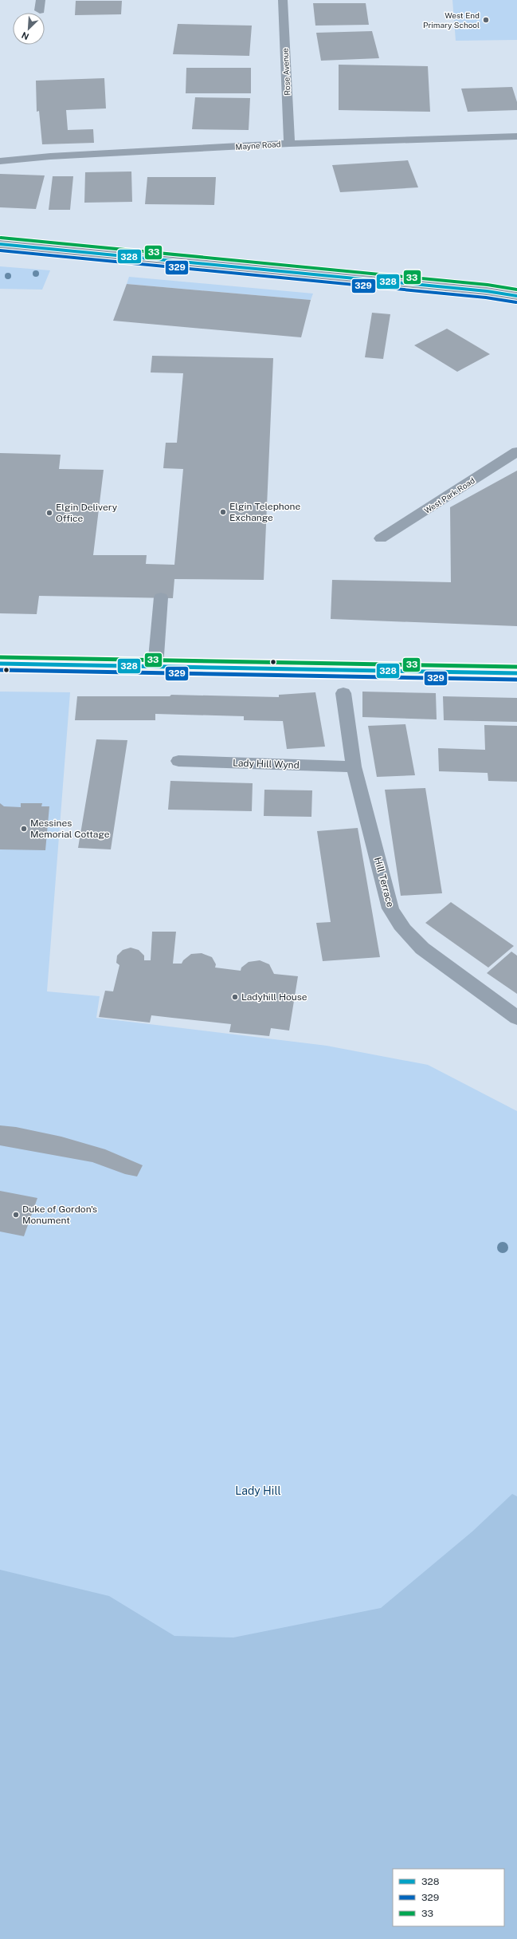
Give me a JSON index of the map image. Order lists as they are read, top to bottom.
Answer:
{
  "streets": {
    "street": [
      "Rose Avenue",
      "Mayne Road",
      "West Park Road",
      "Lady Hill Wynd",
      "Hill Terrace"
    ]
  },
  "crossings": [
    ["Rose Avenue", "Mayne Road"],
    ["Lady Hill Wynd", "Hill Terrace"]
  ],
  "parks": ["Lady Hill"],
  "places": [
    "West End Primary School",
    "Elgin Telephone Exchange",
    "Elgin Delivery Office",
    "Messines Memorial Cottage",
    "Ladyhill House",
    "Duke of Gordon's Monument"
  ],
  "lines": ["transit line 33", "transit line 328", "transit line 329"],
  "legend": ["328", "329", "33"],
  "north": "bottom left"
}
